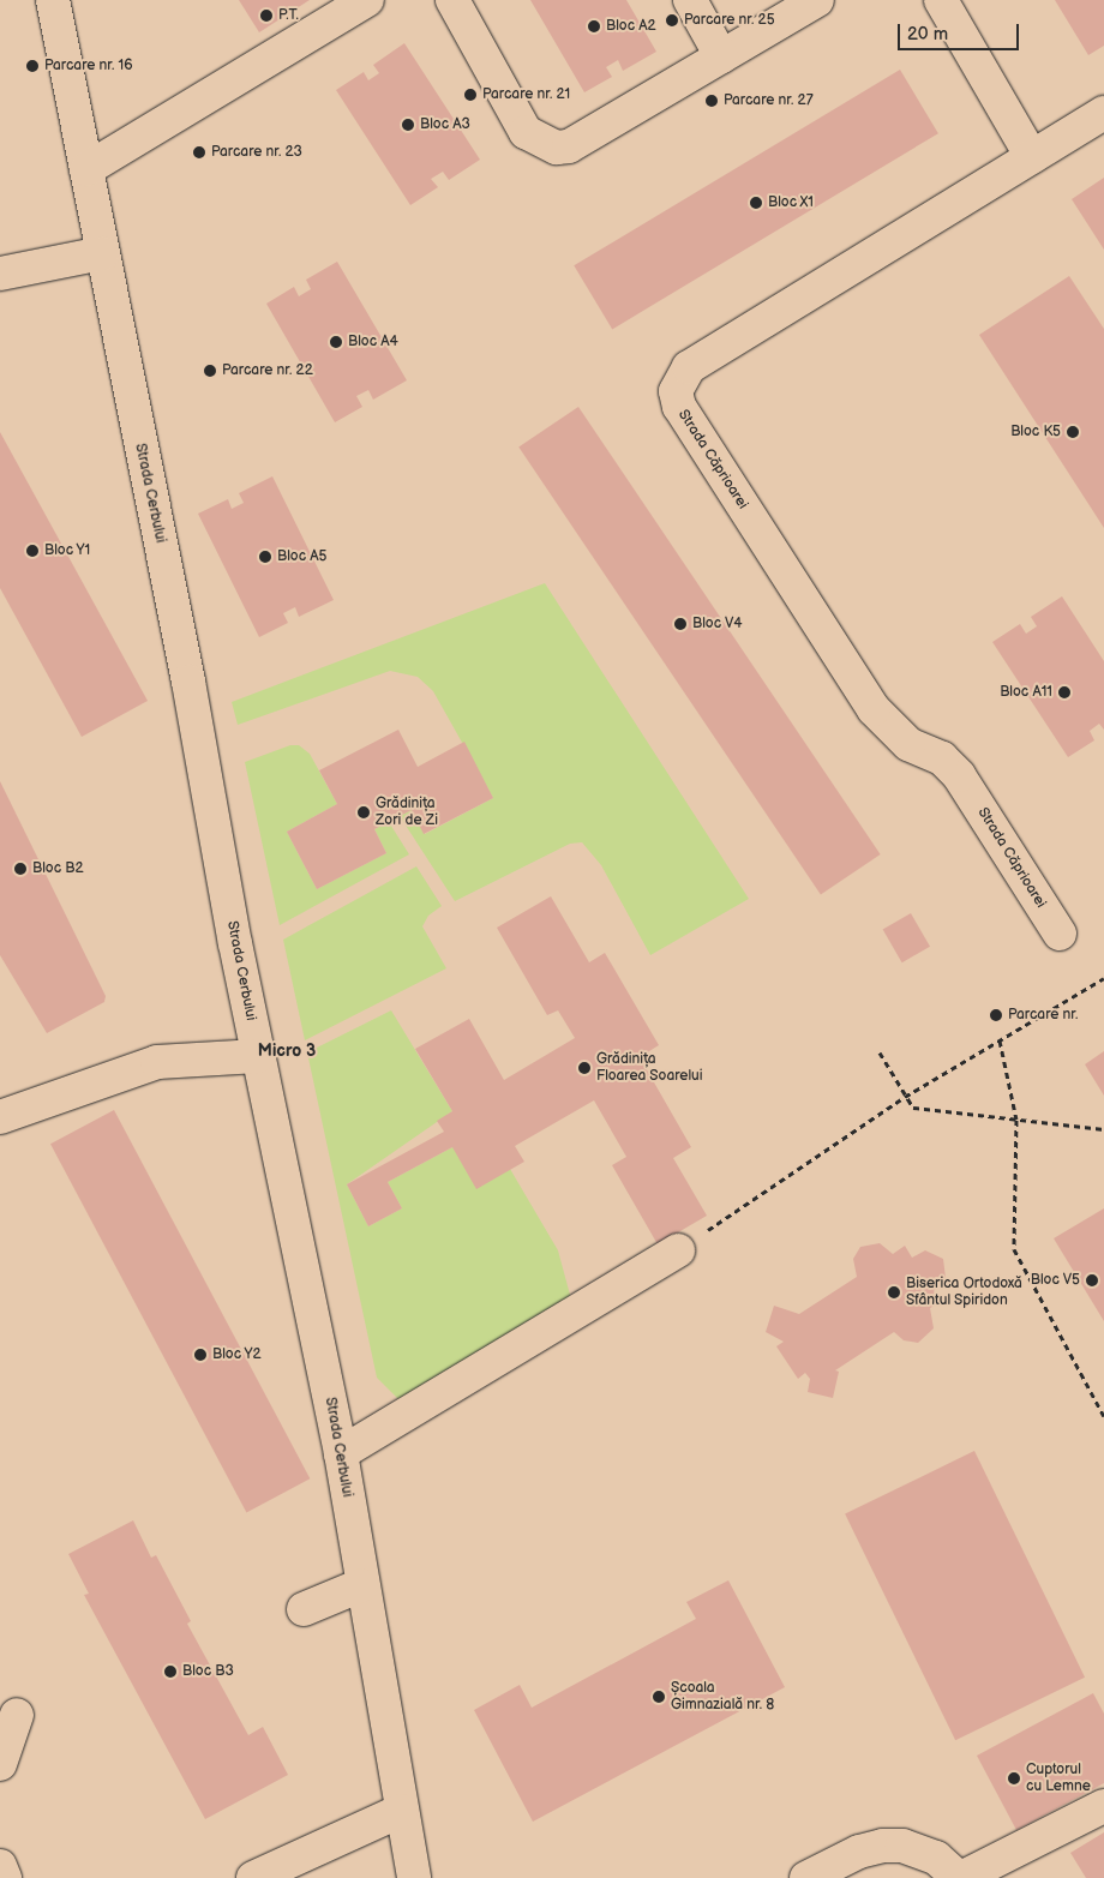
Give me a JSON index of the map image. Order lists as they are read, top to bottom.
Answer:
{
  "streets": {
    "street": ["Strada Căprioarei", "Strada Cerbului"]
  },
  "districts": ["Micro 3"],
  "places": [
    "P.T.",
    "Parcare nr. 25",
    "Bloc A2",
    "Parcare nr. 16",
    "Parcare nr. 21",
    "Parcare nr. 27",
    "Bloc A3",
    "Parcare nr. 23",
    "Bloc X1",
    "Bloc A4",
    "Parcare nr. 22",
    "Bloc K5",
    "Bloc Y1",
    "Bloc A5",
    "Bloc V4",
    "Bloc A11",
    "Grădinița Zori de Zi",
    "Bloc B2",
    "Parcare nr.",
    "Grădinița Floarea Soarelui",
    "Bloc V5",
    "Biserica Ortodoxă Sfântul Spiridon",
    "Bloc Y2",
    "Bloc B3",
    "Școala Gimnazială nr. 8",
    "Cuptorul cu Lemne"
  ],
  "scale_bar": "20 m"
}
